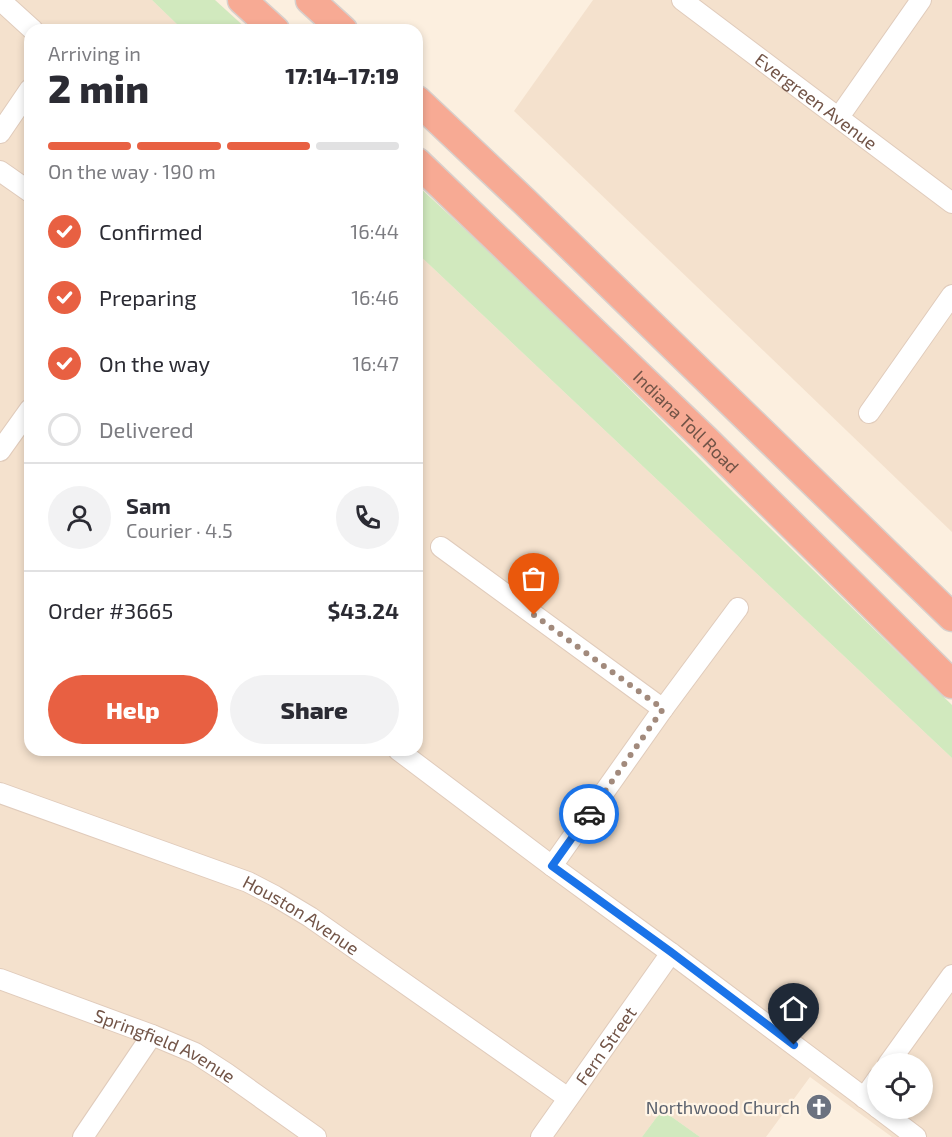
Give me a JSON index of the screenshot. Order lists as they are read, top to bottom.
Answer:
{
  "streets": {
    "highway": ["Indiana Toll Road"],
    "street": [
      "Evergreen Avenue",
      "Houston Avenue",
      "Fern Street",
      "Springfield Avenue"
    ]
  },
  "crossings": [
    ["Houston Avenue", "Fern Street"]
  ],
  "places": {
    "church": ["Northwood Church"]
  },
  "page": {
    "heading": ["2 min", "Arriving in", "17:14–17:19"],
    "panel": [
      "Sam",
      "Courier · 4.5",
      "Order #3665",
      "$43.24"
    ],
    "bar": "On the way · 190 m",
    "list": [
      ["Confirmed", "16:44"],
      ["Preparing", "16:46"],
      ["On the way", "16:47"],
      "Delivered"
    ],
    "buttons": ["Help", "Share"]
  }
}
